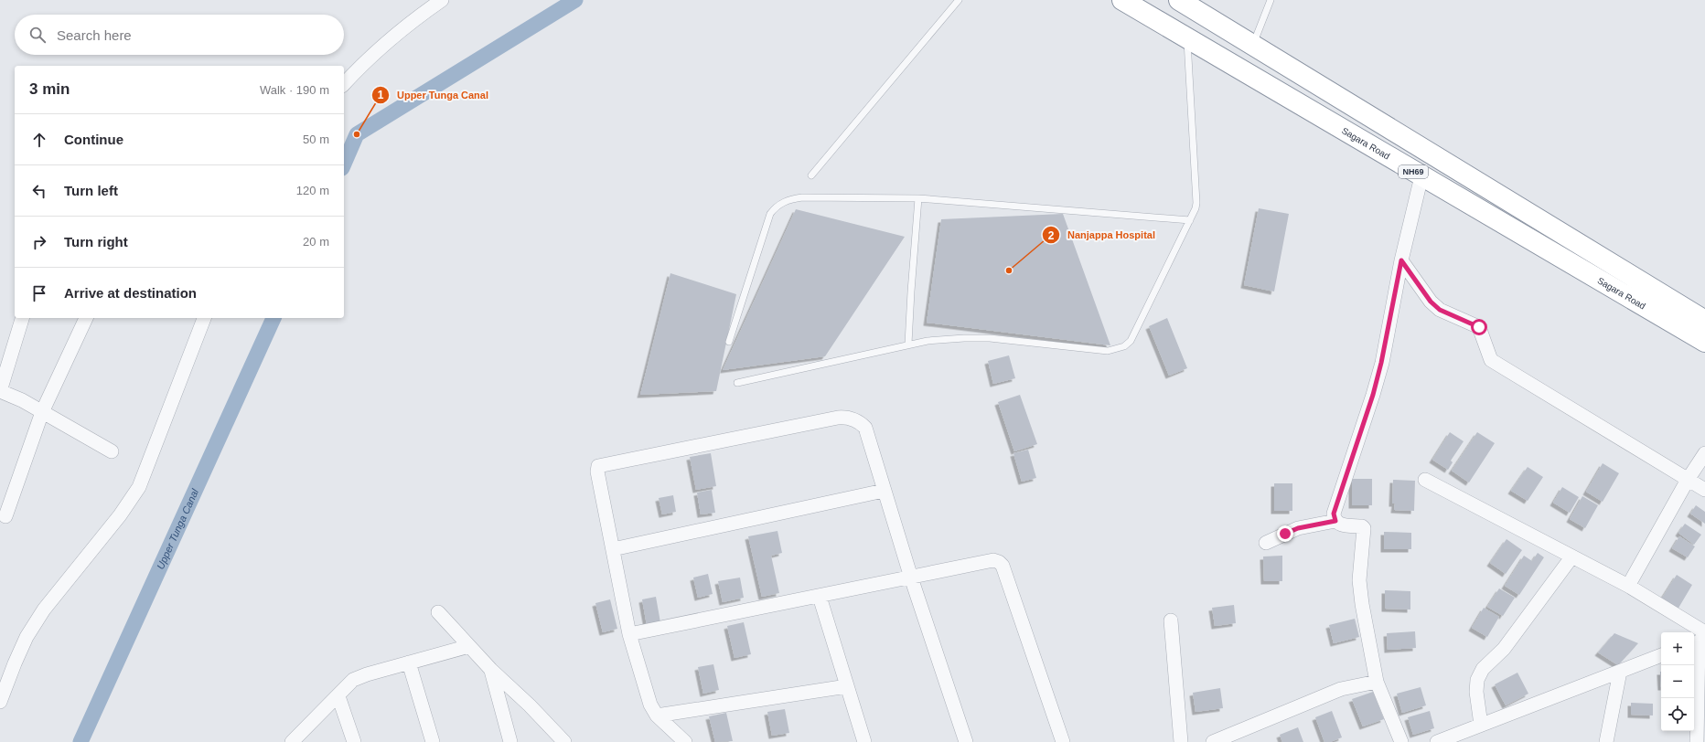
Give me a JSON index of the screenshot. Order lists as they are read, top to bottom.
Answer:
{
  "streets": {
    "highway": ["Sagara Road", "NH69"]
  },
  "water": ["Upper Tunga Canal"],
  "places": ["Upper Tunga Canal", "Nanjappa Hospital"],
  "page": {
    "search": "Search here",
    "heading": ["3 min", "Walk · 190 m"],
    "list": [
      ["Continue", "50 m"],
      ["Turn left", "120 m"],
      ["Turn right", "20 m"],
      "Arrive at destination"
    ],
    "map_buttons": ["+", "−"]
  }
}
